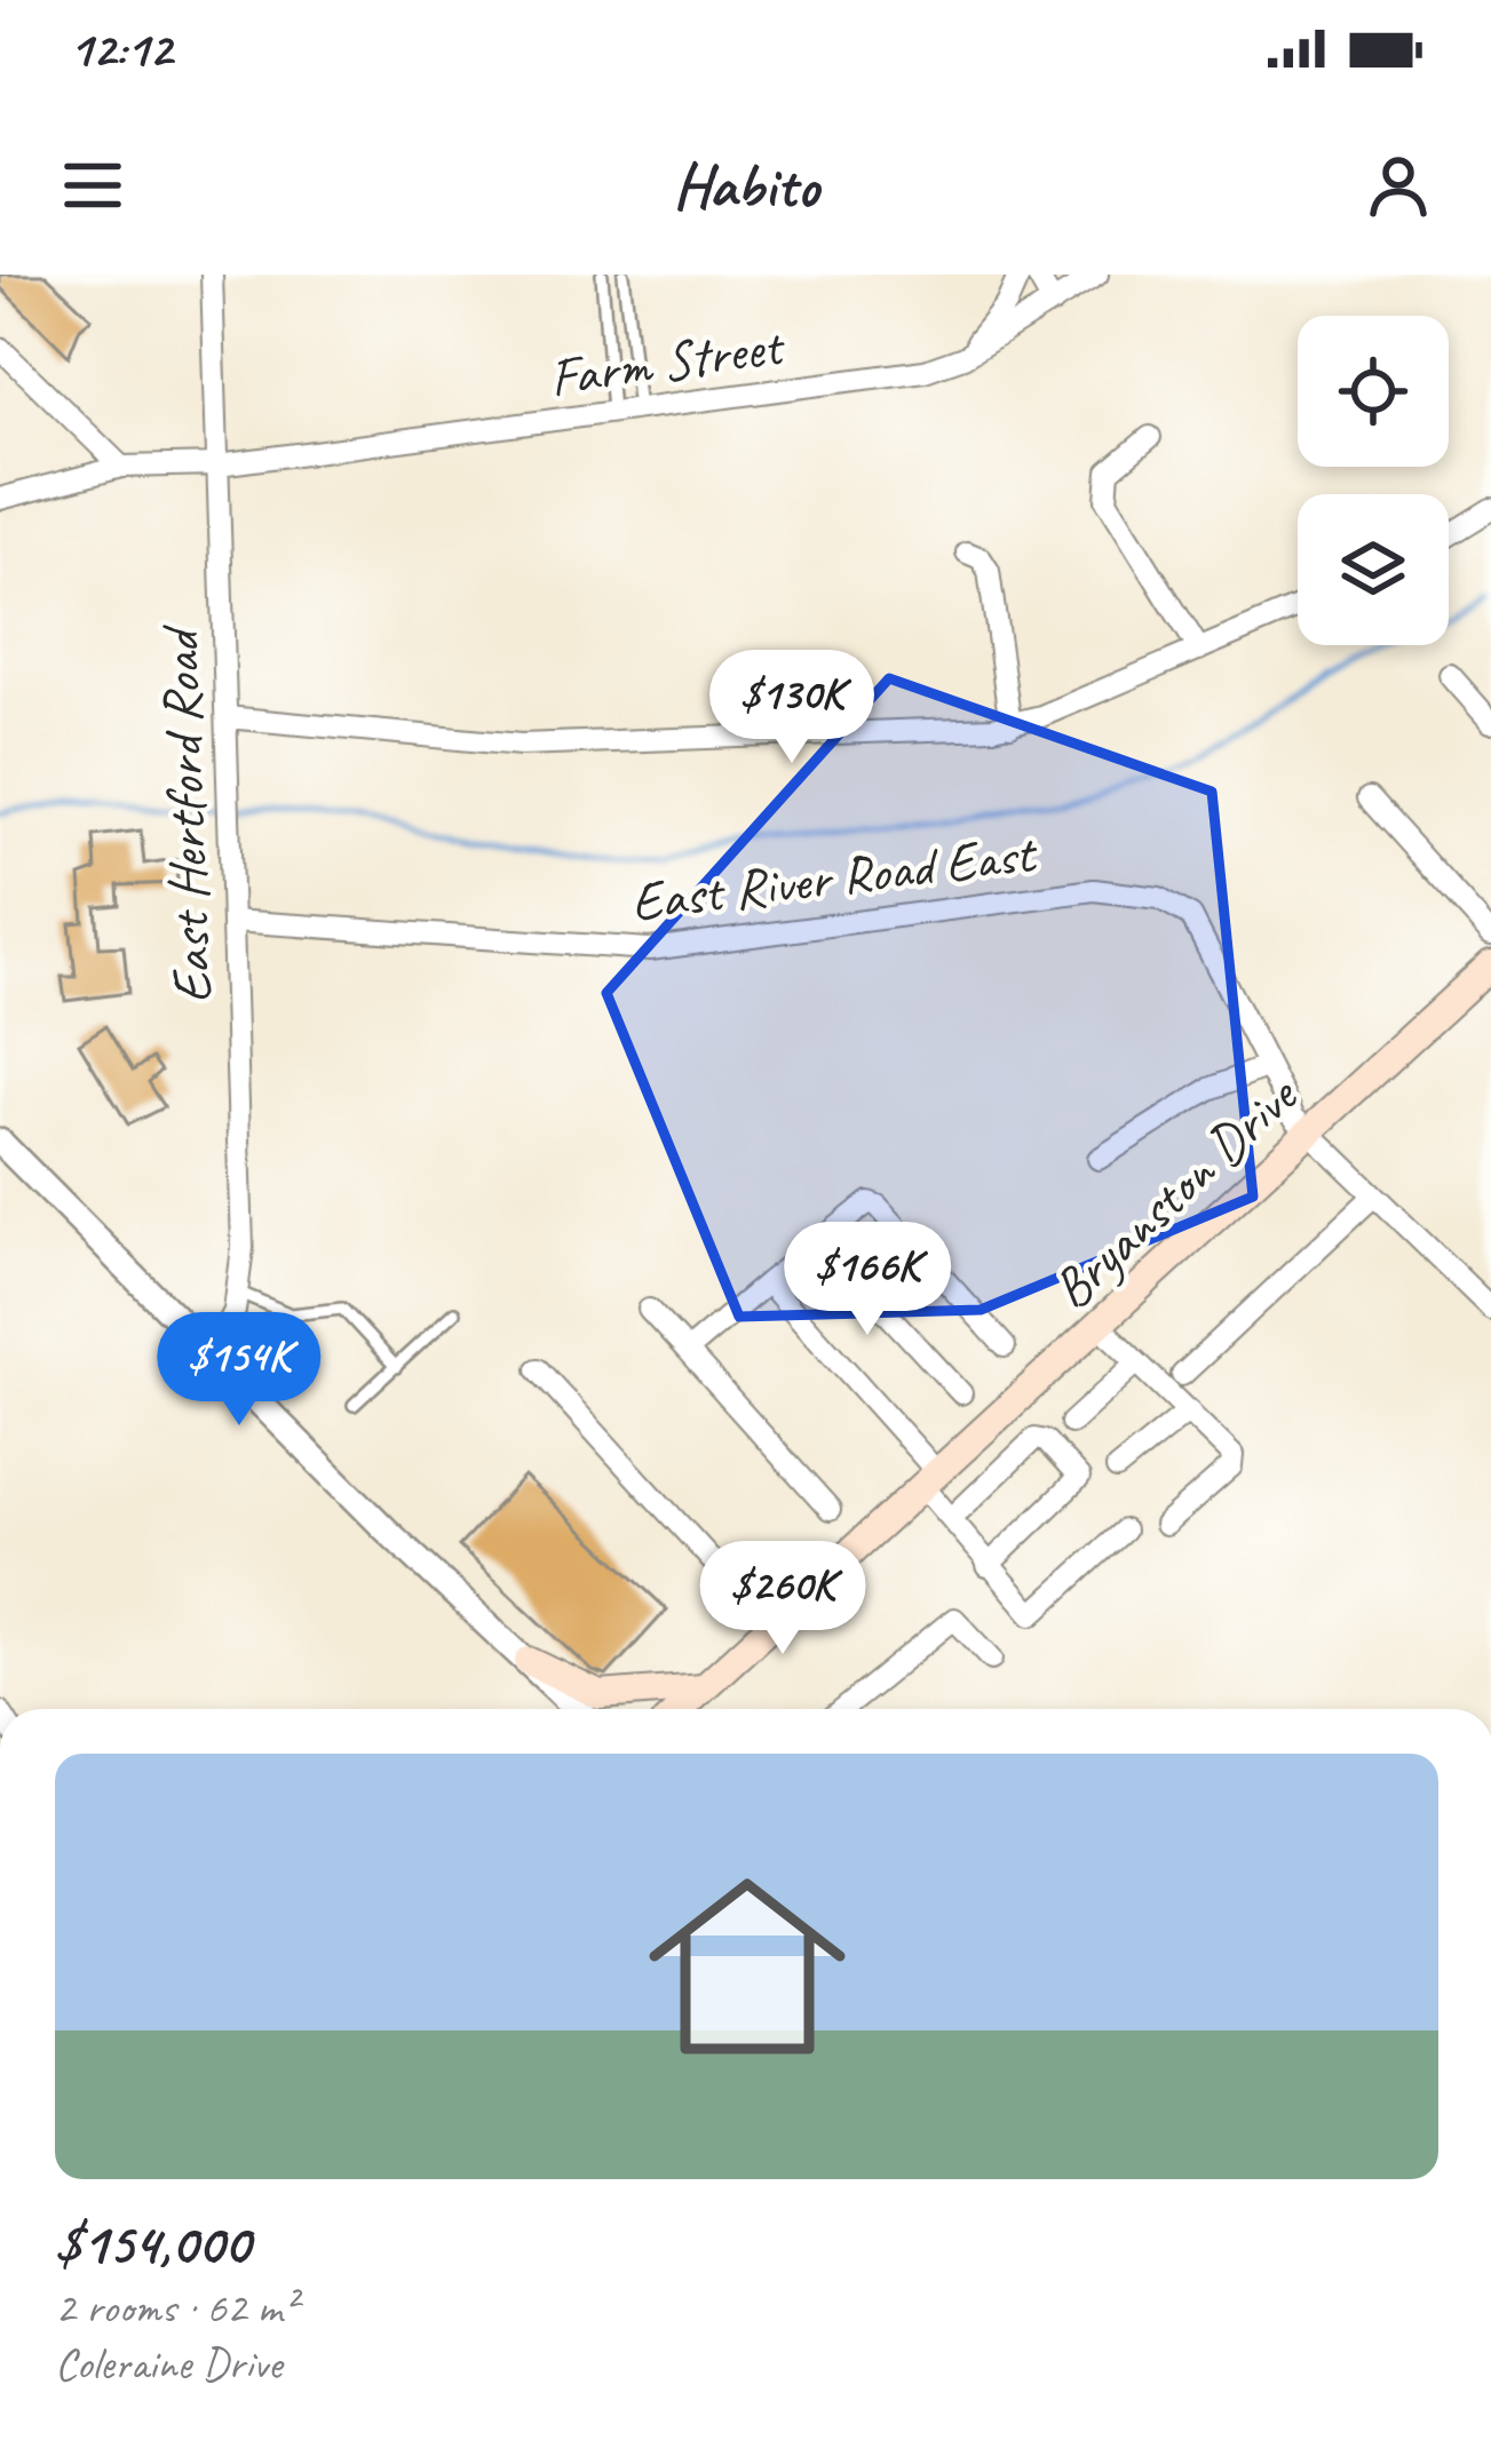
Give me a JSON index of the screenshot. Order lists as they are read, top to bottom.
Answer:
{
  "streets": {
    "main road": ["Bryanston Drive"],
    "street": ["Farm Street", "East Hertford Road", "East River Road East"]
  },
  "crossings": [
    ["Farm Street", "East Hertford Road"],
    ["East Hertford Road", "East River Road East"],
    ["East River Road East", "Bryanston Drive"]
  ],
  "page": {
    "status": "12:12",
    "header": "Habito",
    "price": [
      "$130K",
      "$166K",
      "$154K",
      "$260K"
    ],
    "list": [
      {
        "name": "$154,000",
        "note": "2 rooms · 62 m² · Coleraine Drive"
      }
    ]
  }
}
